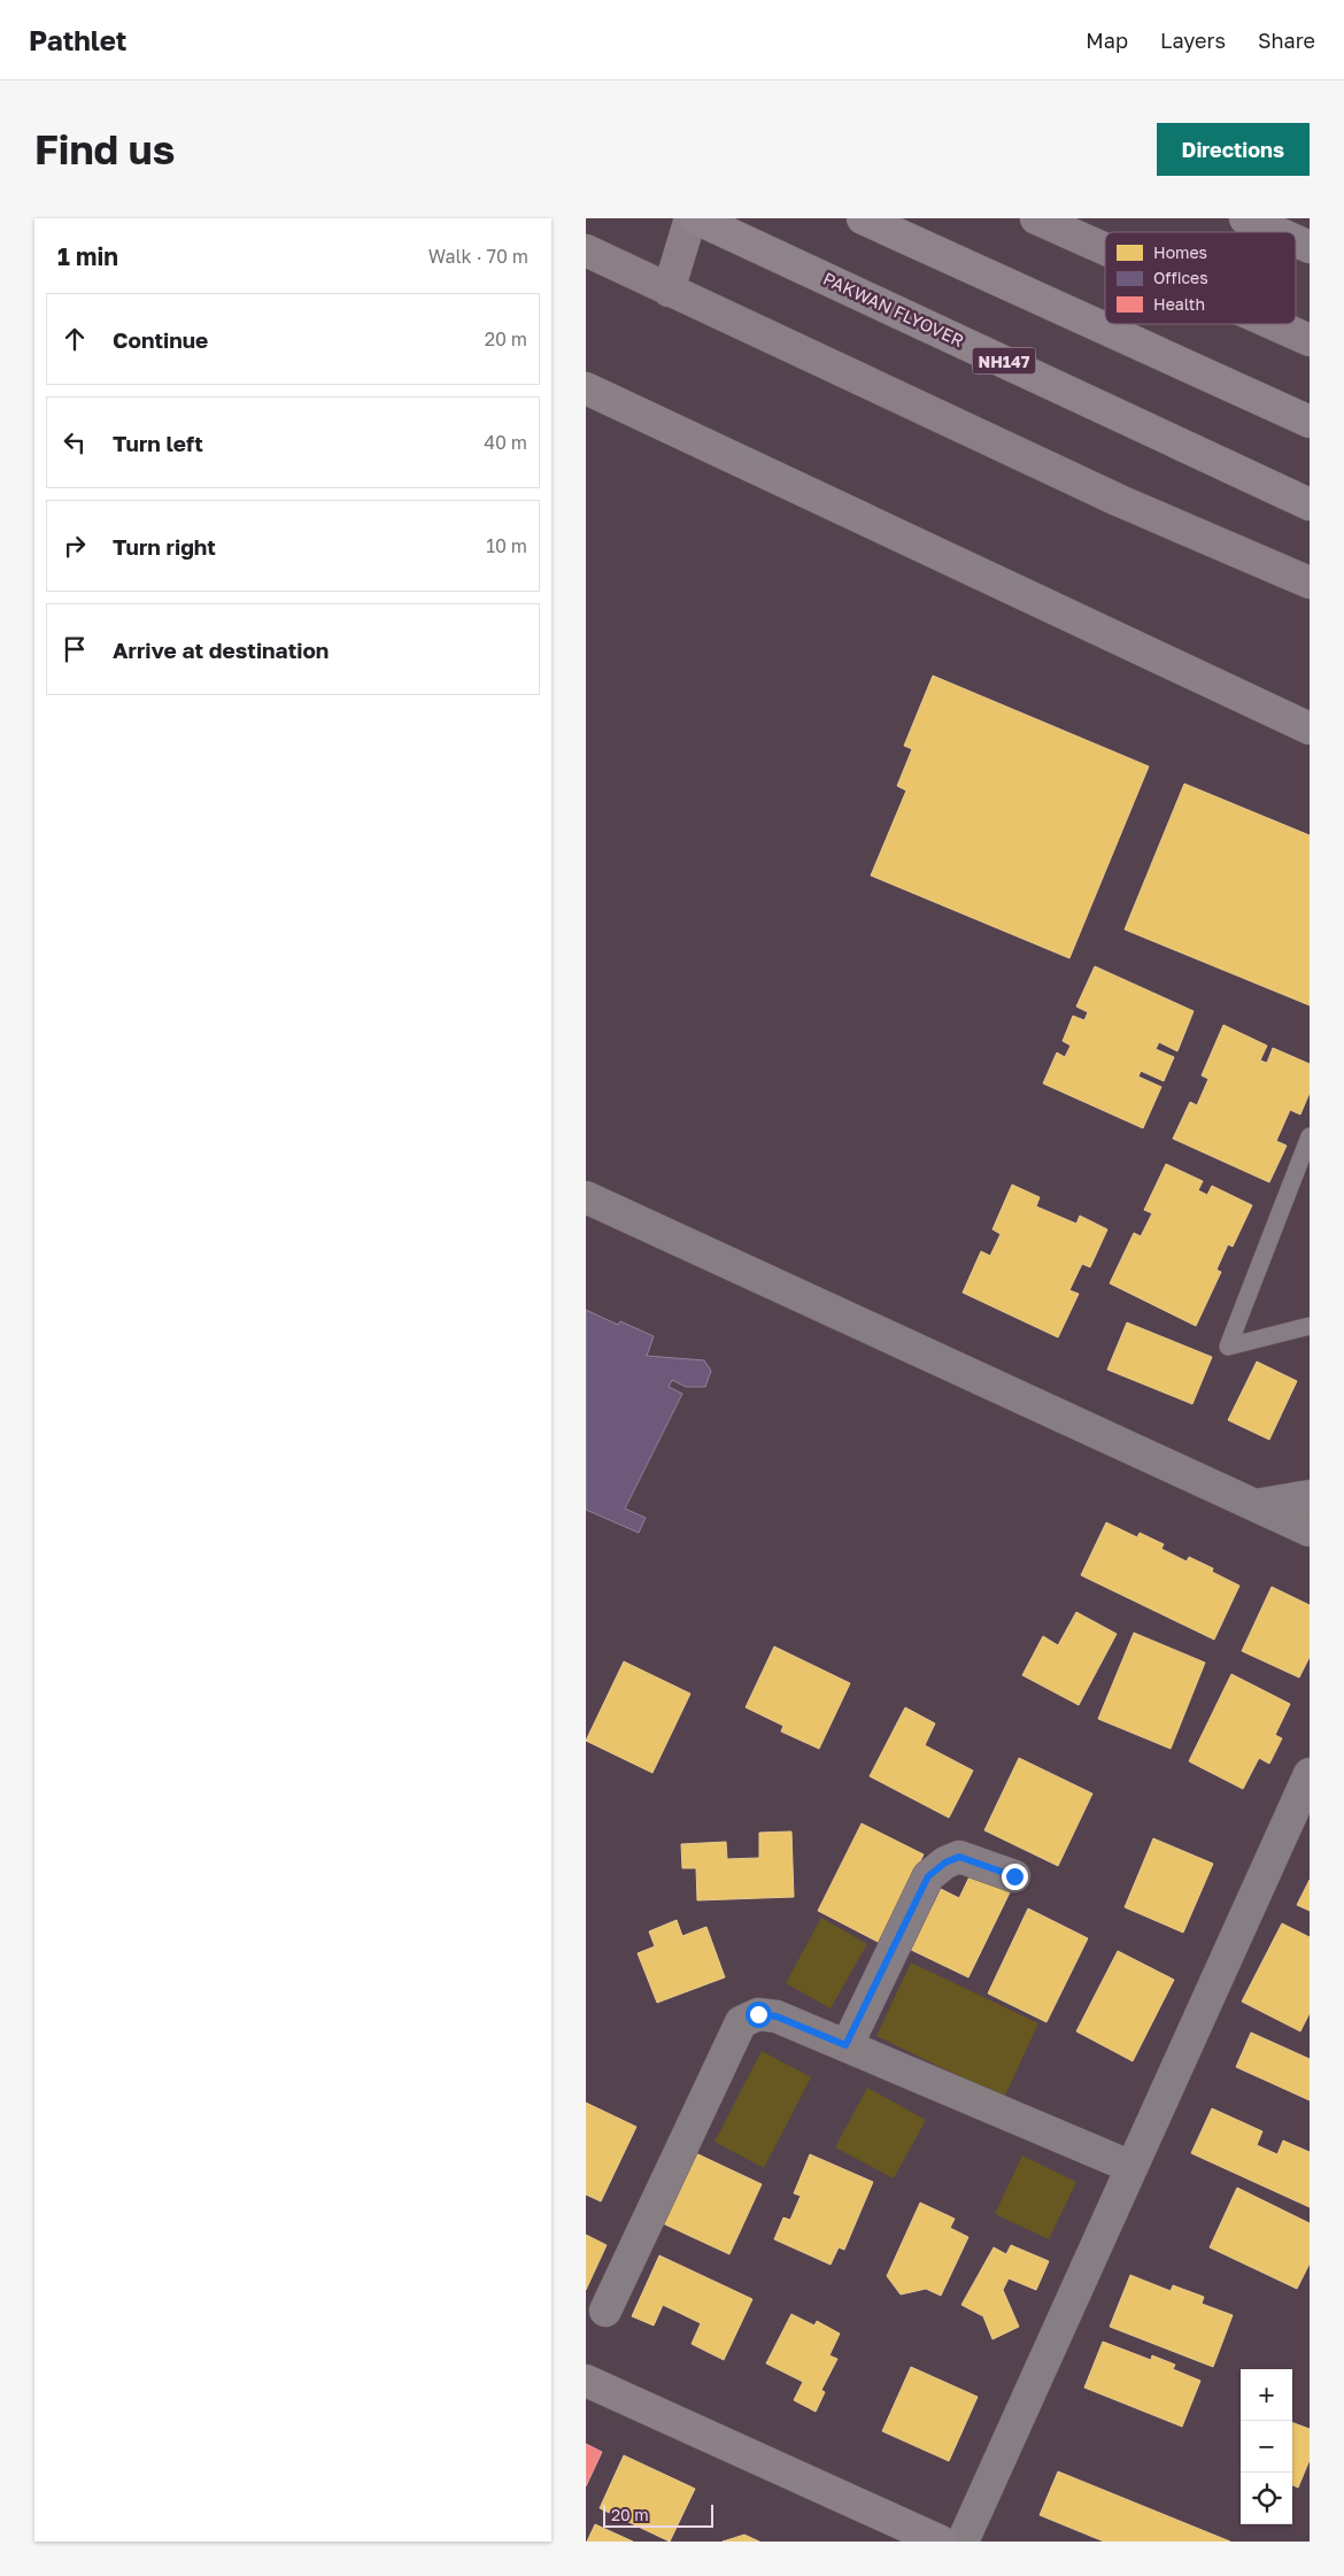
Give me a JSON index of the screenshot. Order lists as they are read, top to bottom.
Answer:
{
  "streets": {
    "highway": ["PAKWAN FLYOVER", "NH147"]
  },
  "legend": ["Homes", "Offices", "Health"],
  "scale_bar": "20 m",
  "page": {
    "header": "Pathlet",
    "nav": ["Map", "Layers", "Share"],
    "buttons": "Directions",
    "title": "Find us",
    "heading": ["1 min", "Walk · 70 m"],
    "list": [
      ["Continue", "20 m"],
      ["Turn left", "40 m"],
      ["Turn right", "10 m"],
      "Arrive at destination"
    ],
    "map_buttons": ["+", "−"],
    "scale": "20 m"
  }
}
